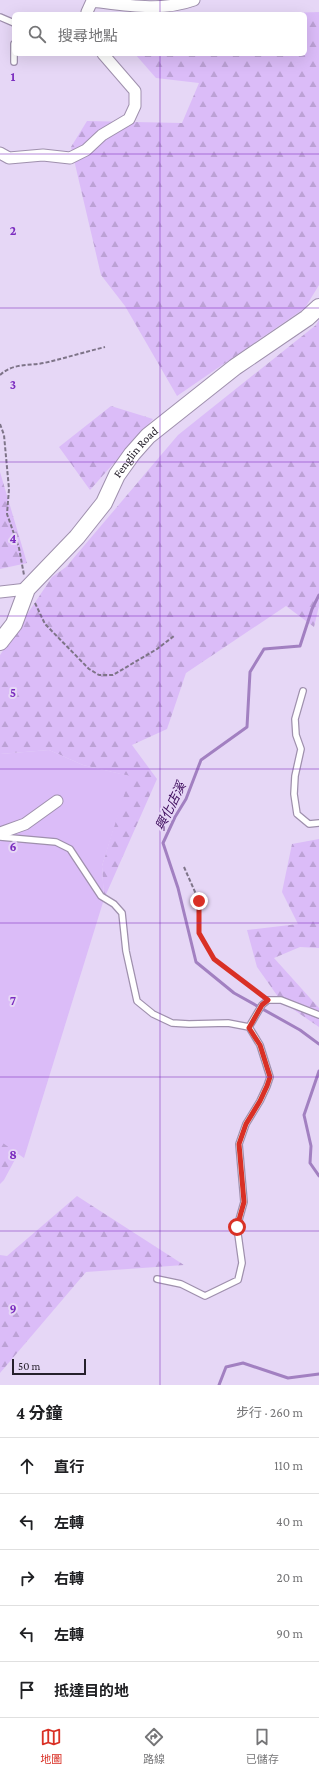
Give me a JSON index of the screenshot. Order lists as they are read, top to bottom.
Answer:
{
  "streets": {
    "street": ["Fenglin Road"]
  },
  "water": ["興化店溪"],
  "scale_bar": "50 m",
  "page": {
    "search": "搜尋地點",
    "scale": "50 m",
    "heading": ["4 分鐘", "步行 · 260 m"],
    "list": [
      ["直行", "110 m"],
      ["左轉", "40 m"],
      ["右轉", "20 m"],
      ["左轉", "90 m"],
      "抵達目的地"
    ],
    "nav": ["地圖", "路線", "已儲存"]
  },
  "grid": {
    "rows": [
      "1",
      "2",
      "3",
      "4",
      "5",
      "6",
      "7",
      "8",
      "9"
    ]
  }
}
